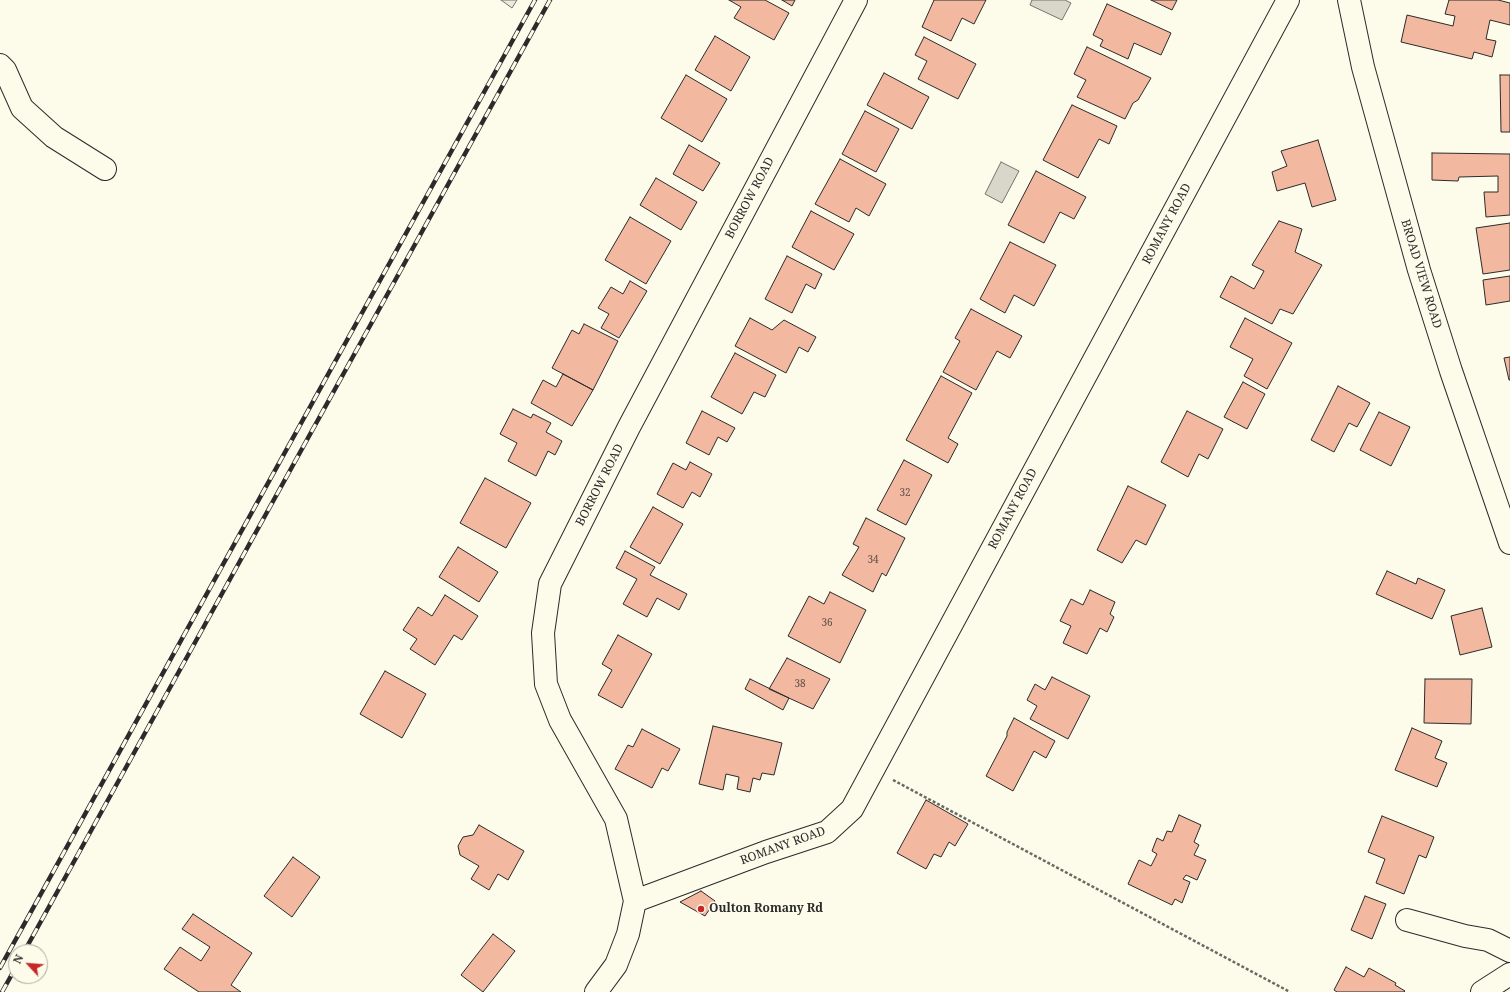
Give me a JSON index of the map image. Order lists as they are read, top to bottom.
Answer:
{
  "streets": {
    "street": ["BORROW ROAD", "ROMANY ROAD", "BROAD VIEW ROAD"]
  },
  "crossings": [
    ["BORROW ROAD", "ROMANY ROAD"]
  ],
  "places": ["Oulton Romany Rd"],
  "house_numbers": [
    "32",
    "34",
    "36",
    "38"
  ],
  "north": "top left"
}
